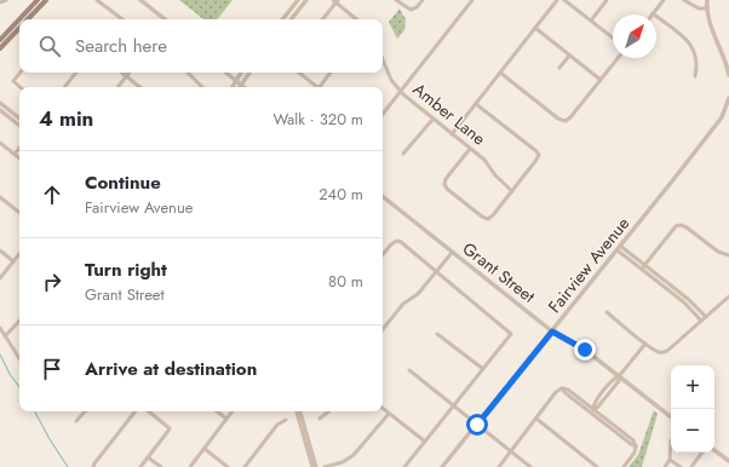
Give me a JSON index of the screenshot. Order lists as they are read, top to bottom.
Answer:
{
  "streets": {
    "street": ["Amber Lane", "Fairview Avenue", "Grant Street"]
  },
  "crossings": [
    ["Fairview Avenue", "Grant Street"]
  ],
  "north": "top right",
  "page": {
    "search": "Search here",
    "heading": ["4 min", "Walk · 320 m"],
    "list": [
      ["Continue", "Fairview Avenue", "240 m"],
      ["Turn right", "Grant Street", "80 m"],
      "Arrive at destination"
    ],
    "map_buttons": ["+", "−"]
  }
}
